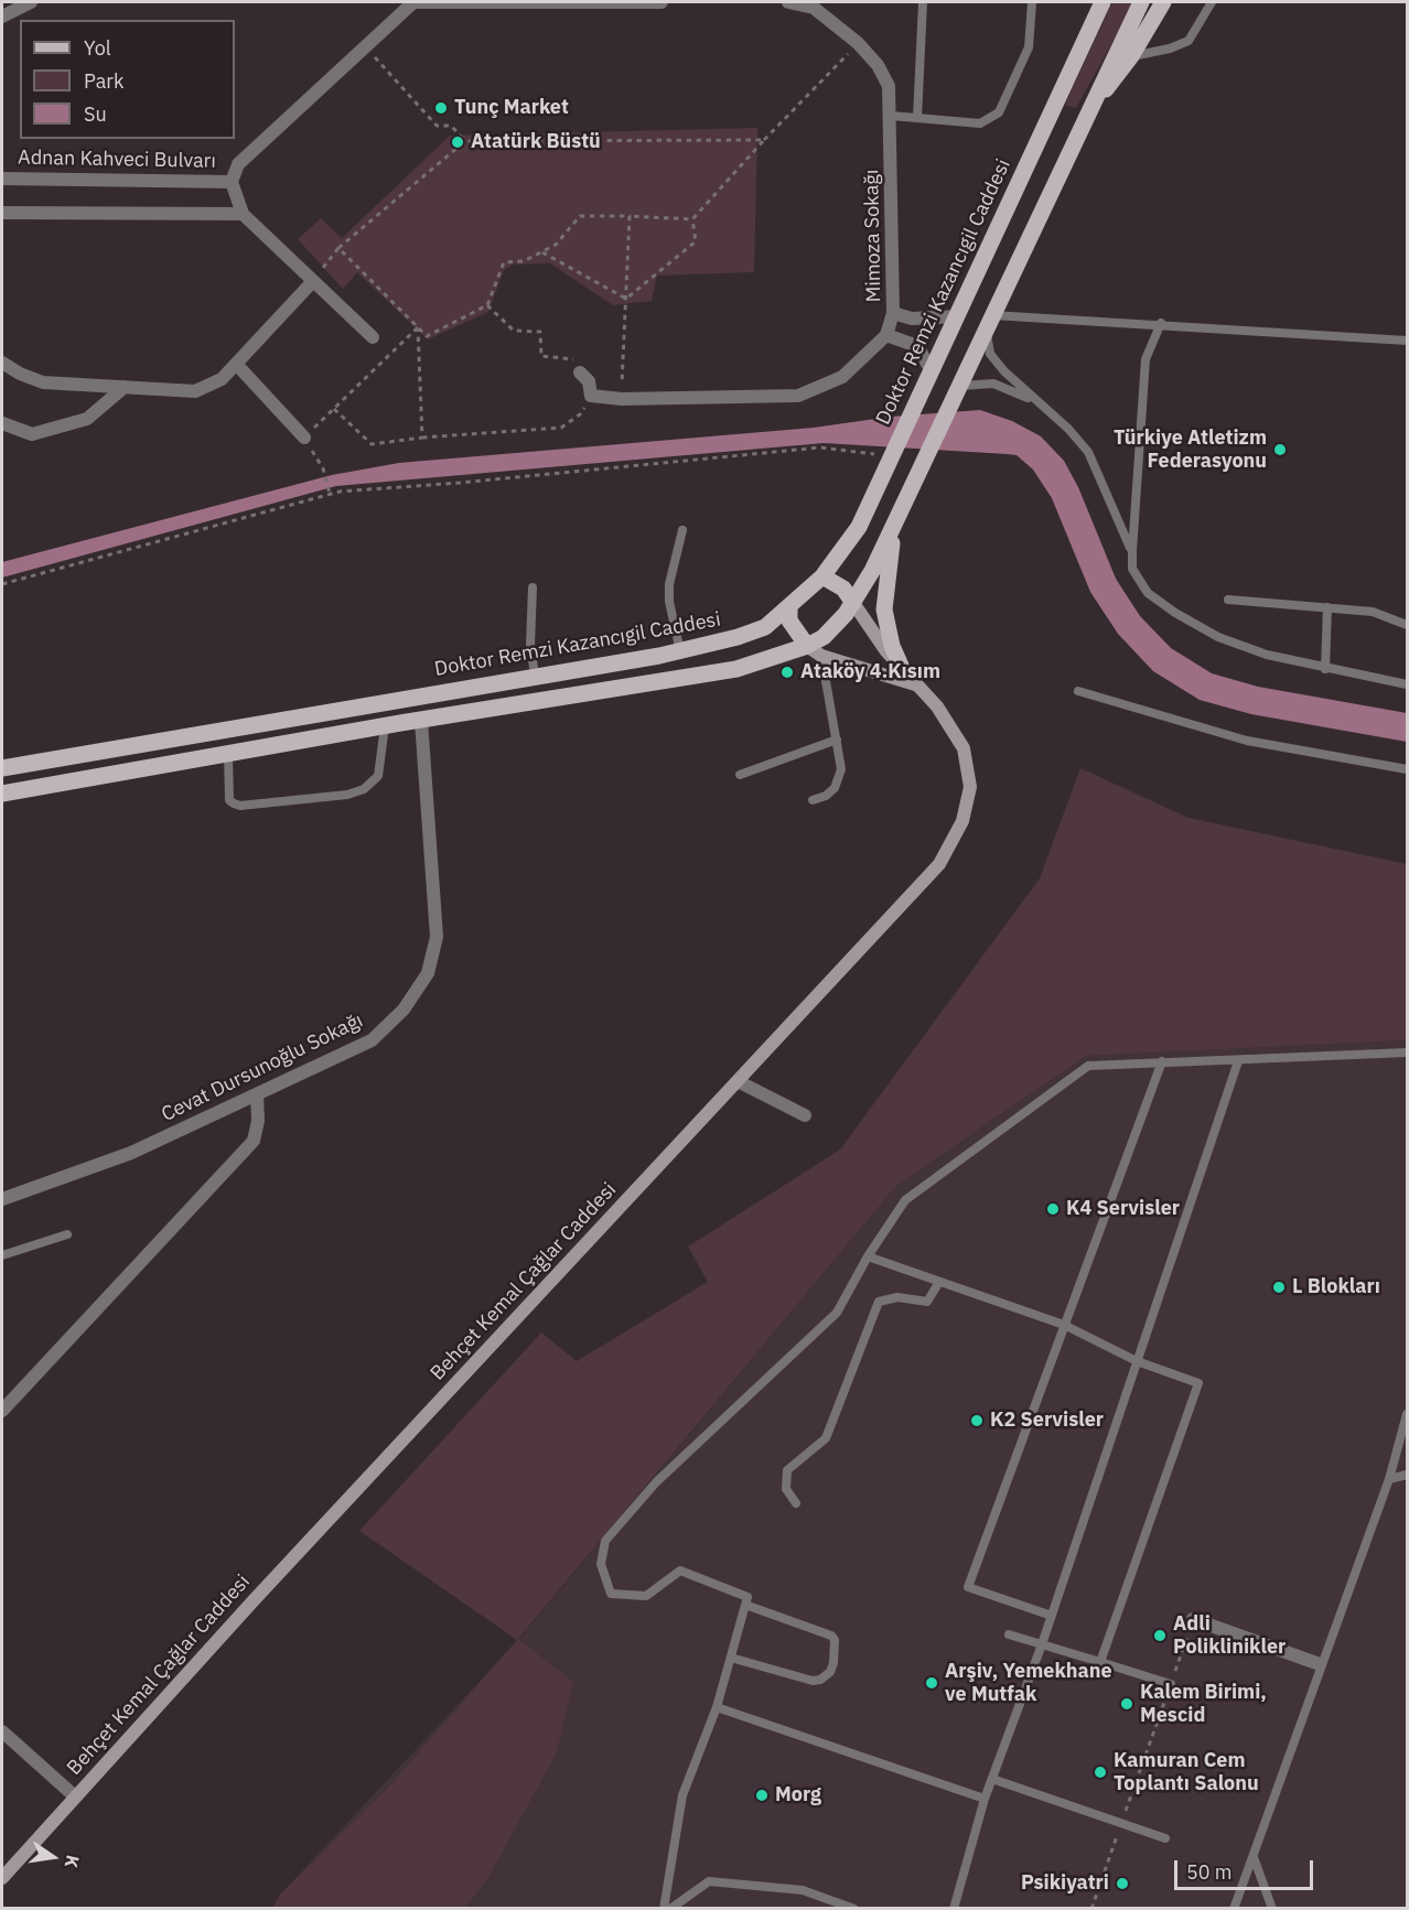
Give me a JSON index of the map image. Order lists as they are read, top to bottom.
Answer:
{
  "streets": {
    "main road": ["Doktor Remzi Kazancıgil Caddesi", "Behçet Kemal Çağlar Caddesi"],
    "street": ["Adnan Kahveci Bulvarı", "Mimoza Sokağı", "Cevat Dursunoğlu Sokağı"]
  },
  "places": [
    "Tunç Market",
    "Atatürk Büstü",
    "Türkiye Atletizm Federasyonu",
    "Ataköy 4.Kısım",
    "K4 Servisler",
    "L Blokları",
    "K2 Servisler",
    "Adli Poliklinikler",
    "Arşiv, Yemekhane ve Mutfak",
    "Kalem Birimi, Mescid",
    "Kamuran Cem Toplantı Salonu",
    "Morg",
    "Psikiyatri"
  ],
  "legend": ["Yol", "Park", "Su"],
  "scale_bar": "50 m",
  "north": "right"
}
